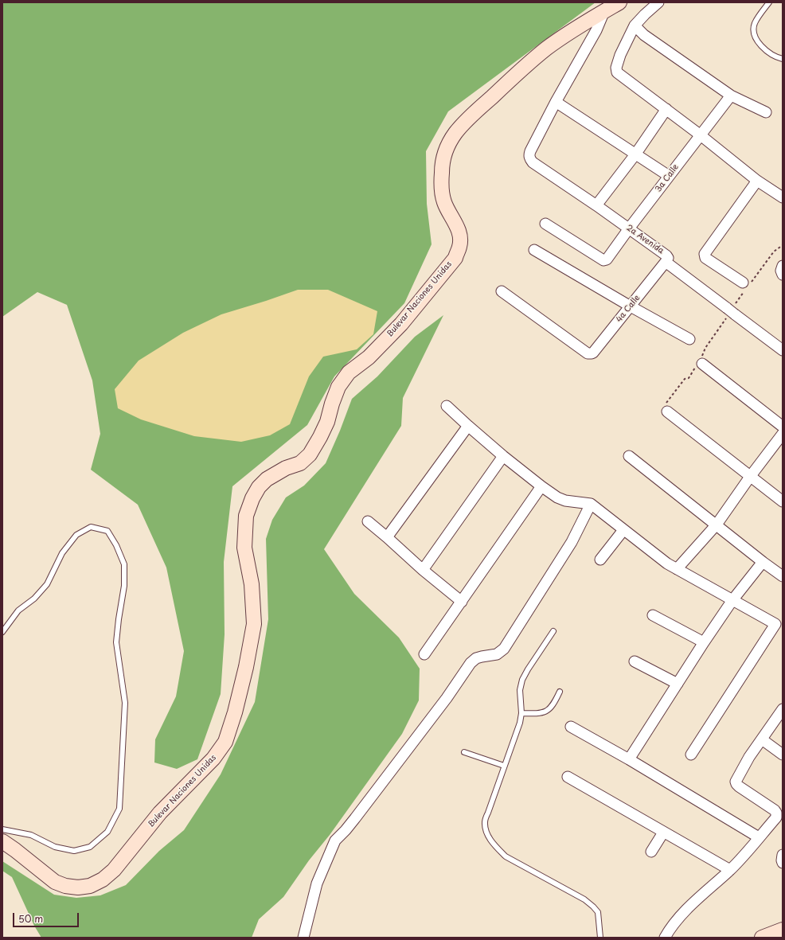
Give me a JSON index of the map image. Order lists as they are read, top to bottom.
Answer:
{
  "streets": {
    "main road": ["Bulevar Naciones Unidas"],
    "street": ["3a Calle", "2a Avenida", "4a Calle"]
  },
  "crossings": [
    ["3a Calle", "2a Avenida"],
    ["2a Avenida", "4a Calle"]
  ],
  "scale_bar": "50 m"
}
